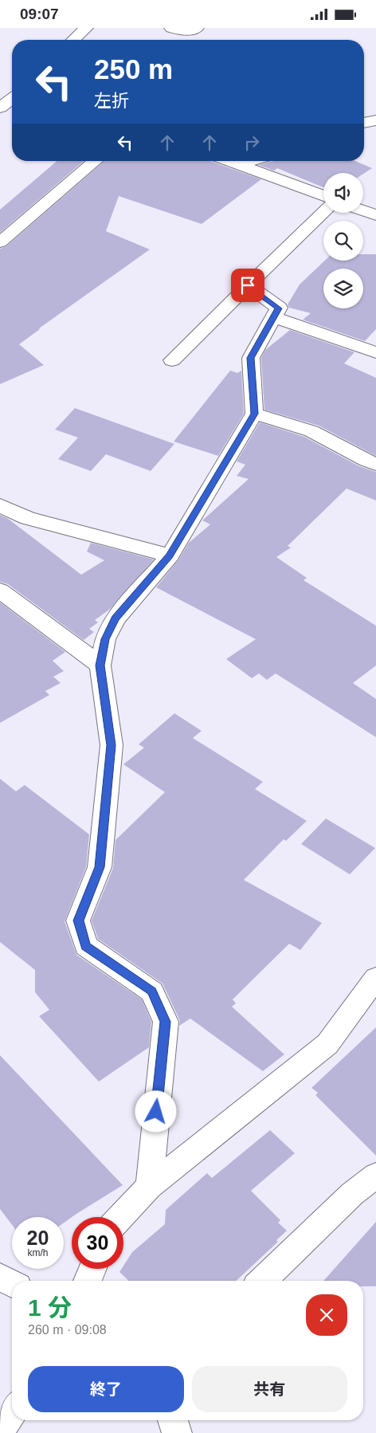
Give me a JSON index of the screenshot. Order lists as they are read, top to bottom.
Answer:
{
  "page": {
    "status": "09:07",
    "turn": ["250 m", "左折"],
    "speed": "20 km/h",
    "limit": "30",
    "heading": ["1 分", "260 m · 09:08"],
    "buttons": ["終了", "共有"]
  }
}
